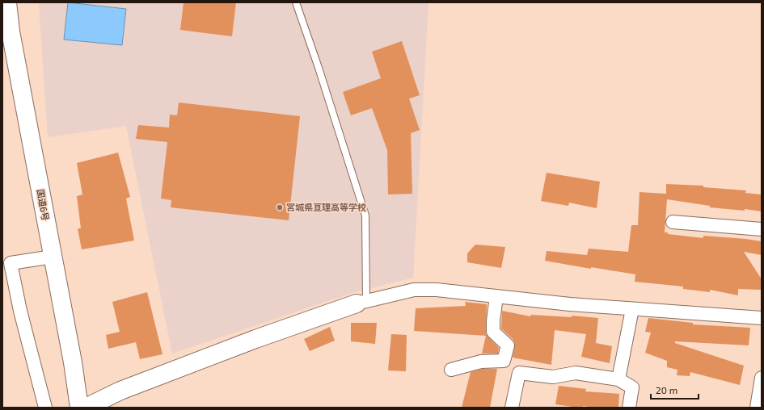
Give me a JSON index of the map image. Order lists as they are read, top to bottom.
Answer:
{
  "streets": {
    "main road": ["国道6号"]
  },
  "places": ["宮城県亘理高等学校"],
  "scale_bar": "20 m"
}
